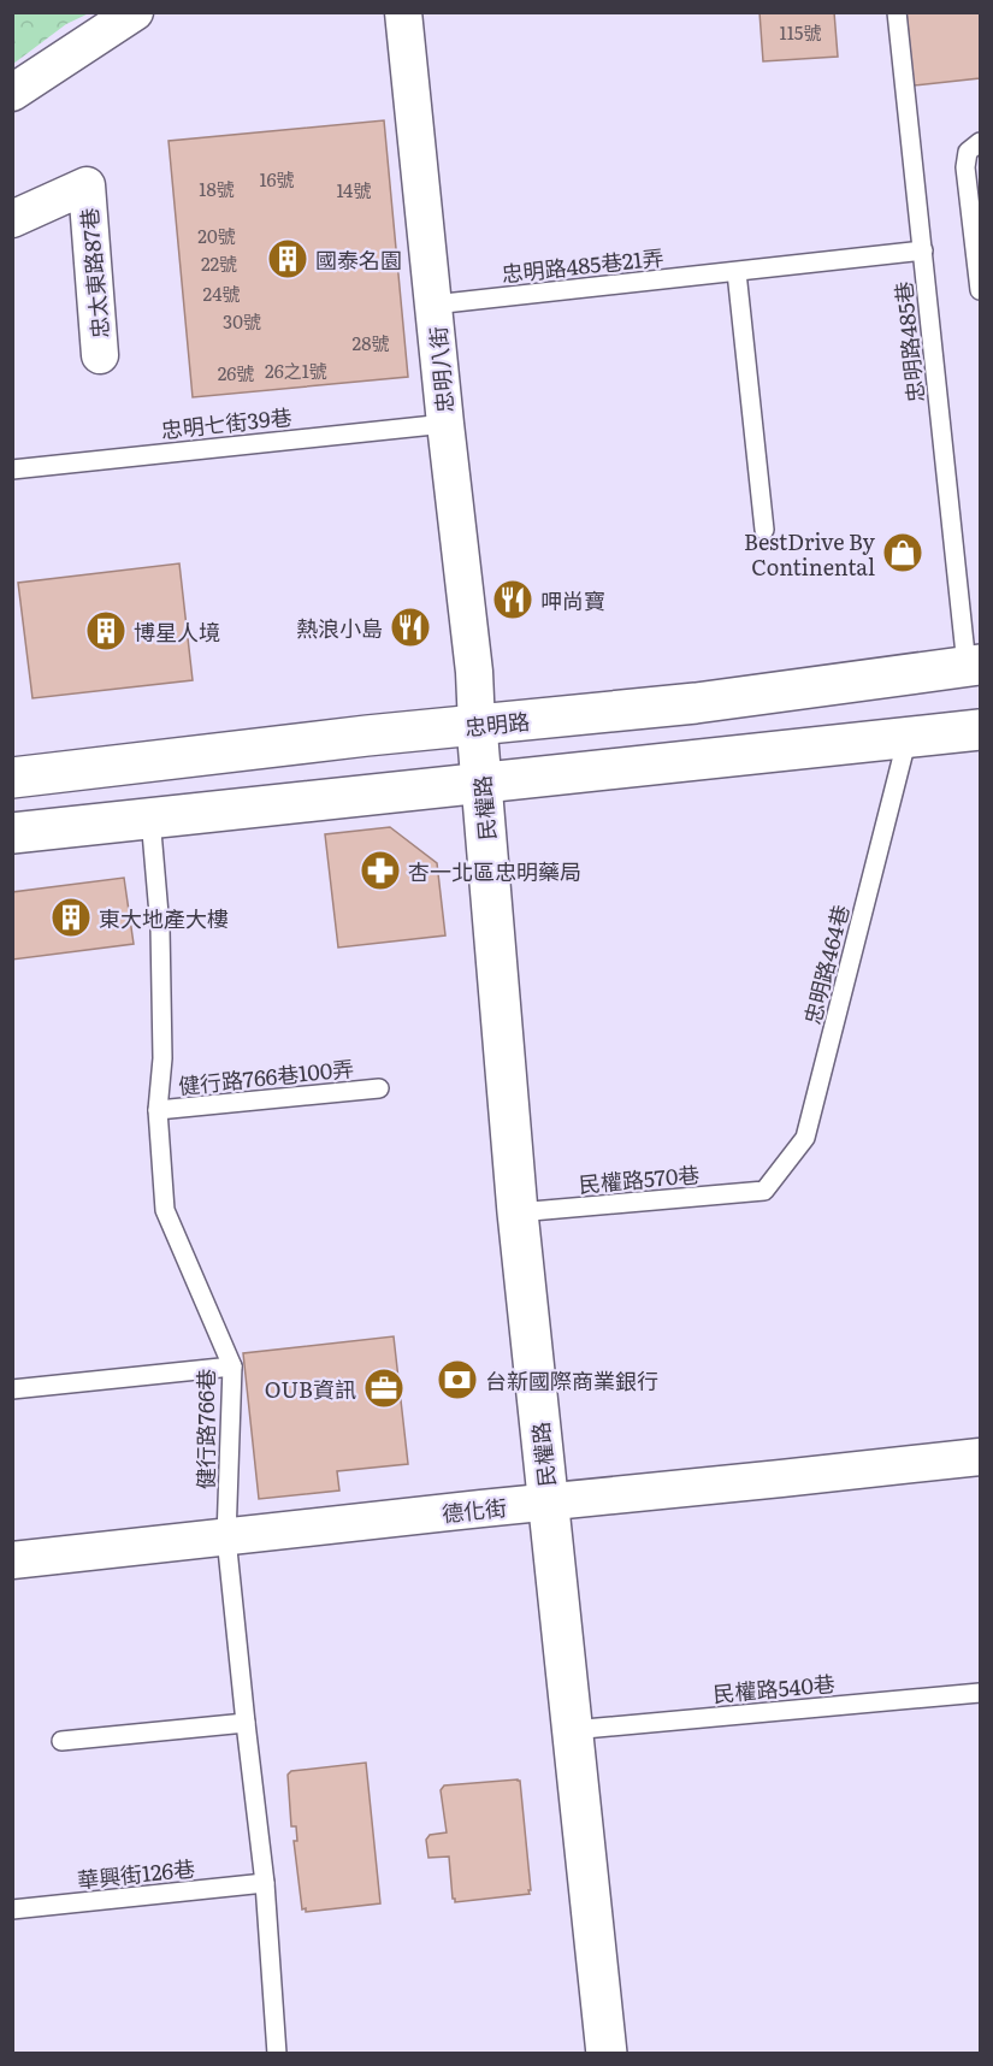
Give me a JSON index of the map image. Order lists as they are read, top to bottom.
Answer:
{
  "streets": {
    "main road": ["忠明路", "民權路"],
    "street": ["忠太東路87巷", "忠明八街", "德化街"],
    "lane": [
      "忠明路485巷21弄",
      "忠明路485巷",
      "忠明七街39巷",
      "忠明路464巷",
      "健行路766巷100弄",
      "民權路570巷",
      "健行路766巷",
      "民權路540巷",
      "華興街126巷"
    ]
  },
  "crossings": [
    ["忠明路485巷21弄", "忠明路485巷"],
    ["忠明路485巷21弄", "忠明八街"],
    ["忠明路485巷", "忠明路"],
    ["忠明八街", "忠明七街39巷"],
    ["忠明八街", "忠明路"],
    ["忠明八街", "民權路"],
    ["忠明路", "民權路"],
    ["民權路", "民權路570巷"],
    ["民權路", "德化街"],
    ["民權路", "民權路540巷"],
    ["忠明路464巷", "民權路570巷"],
    ["健行路766巷100弄", "健行路766巷"],
    ["健行路766巷", "德化街"],
    ["健行路766巷", "華興街126巷"]
  ],
  "places": {
    "building": ["國泰名園", "博星人境", "東大地產大樓"],
    "shop": ["BestDrive By Continental"],
    "restaurant": ["呷尚寶", "熱浪小島"],
    "pharmacy": ["杏一北區忠明藥局"],
    "bank": ["台新國際商業銀行"],
    "office": ["OUB資訊"]
  },
  "house_numbers": [
    "115號",
    "16號",
    "18號",
    "14號",
    "20號",
    "22號",
    "24號",
    "30號",
    "28號",
    "26之1號",
    "26號"
  ]
}
